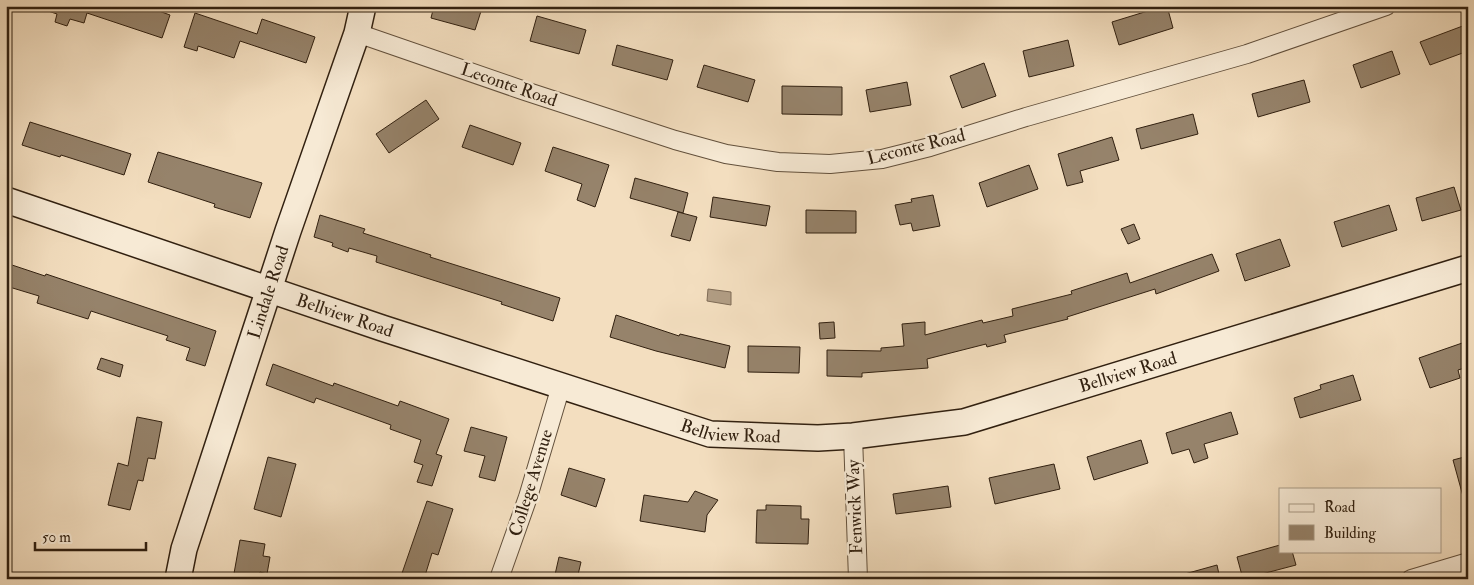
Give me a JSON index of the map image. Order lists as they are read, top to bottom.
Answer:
{
  "streets": {
    "street": [
      "Leconte Road",
      "Lindale Road",
      "Bellview Road",
      "College Avenue",
      "Fenwick Way"
    ]
  },
  "crossings": [
    ["Leconte Road", "Lindale Road"],
    ["Lindale Road", "Bellview Road"],
    ["Bellview Road", "College Avenue"],
    ["Bellview Road", "Fenwick Way"]
  ],
  "legend": ["Road", "Building"],
  "scale_bar": "50 m"
}
